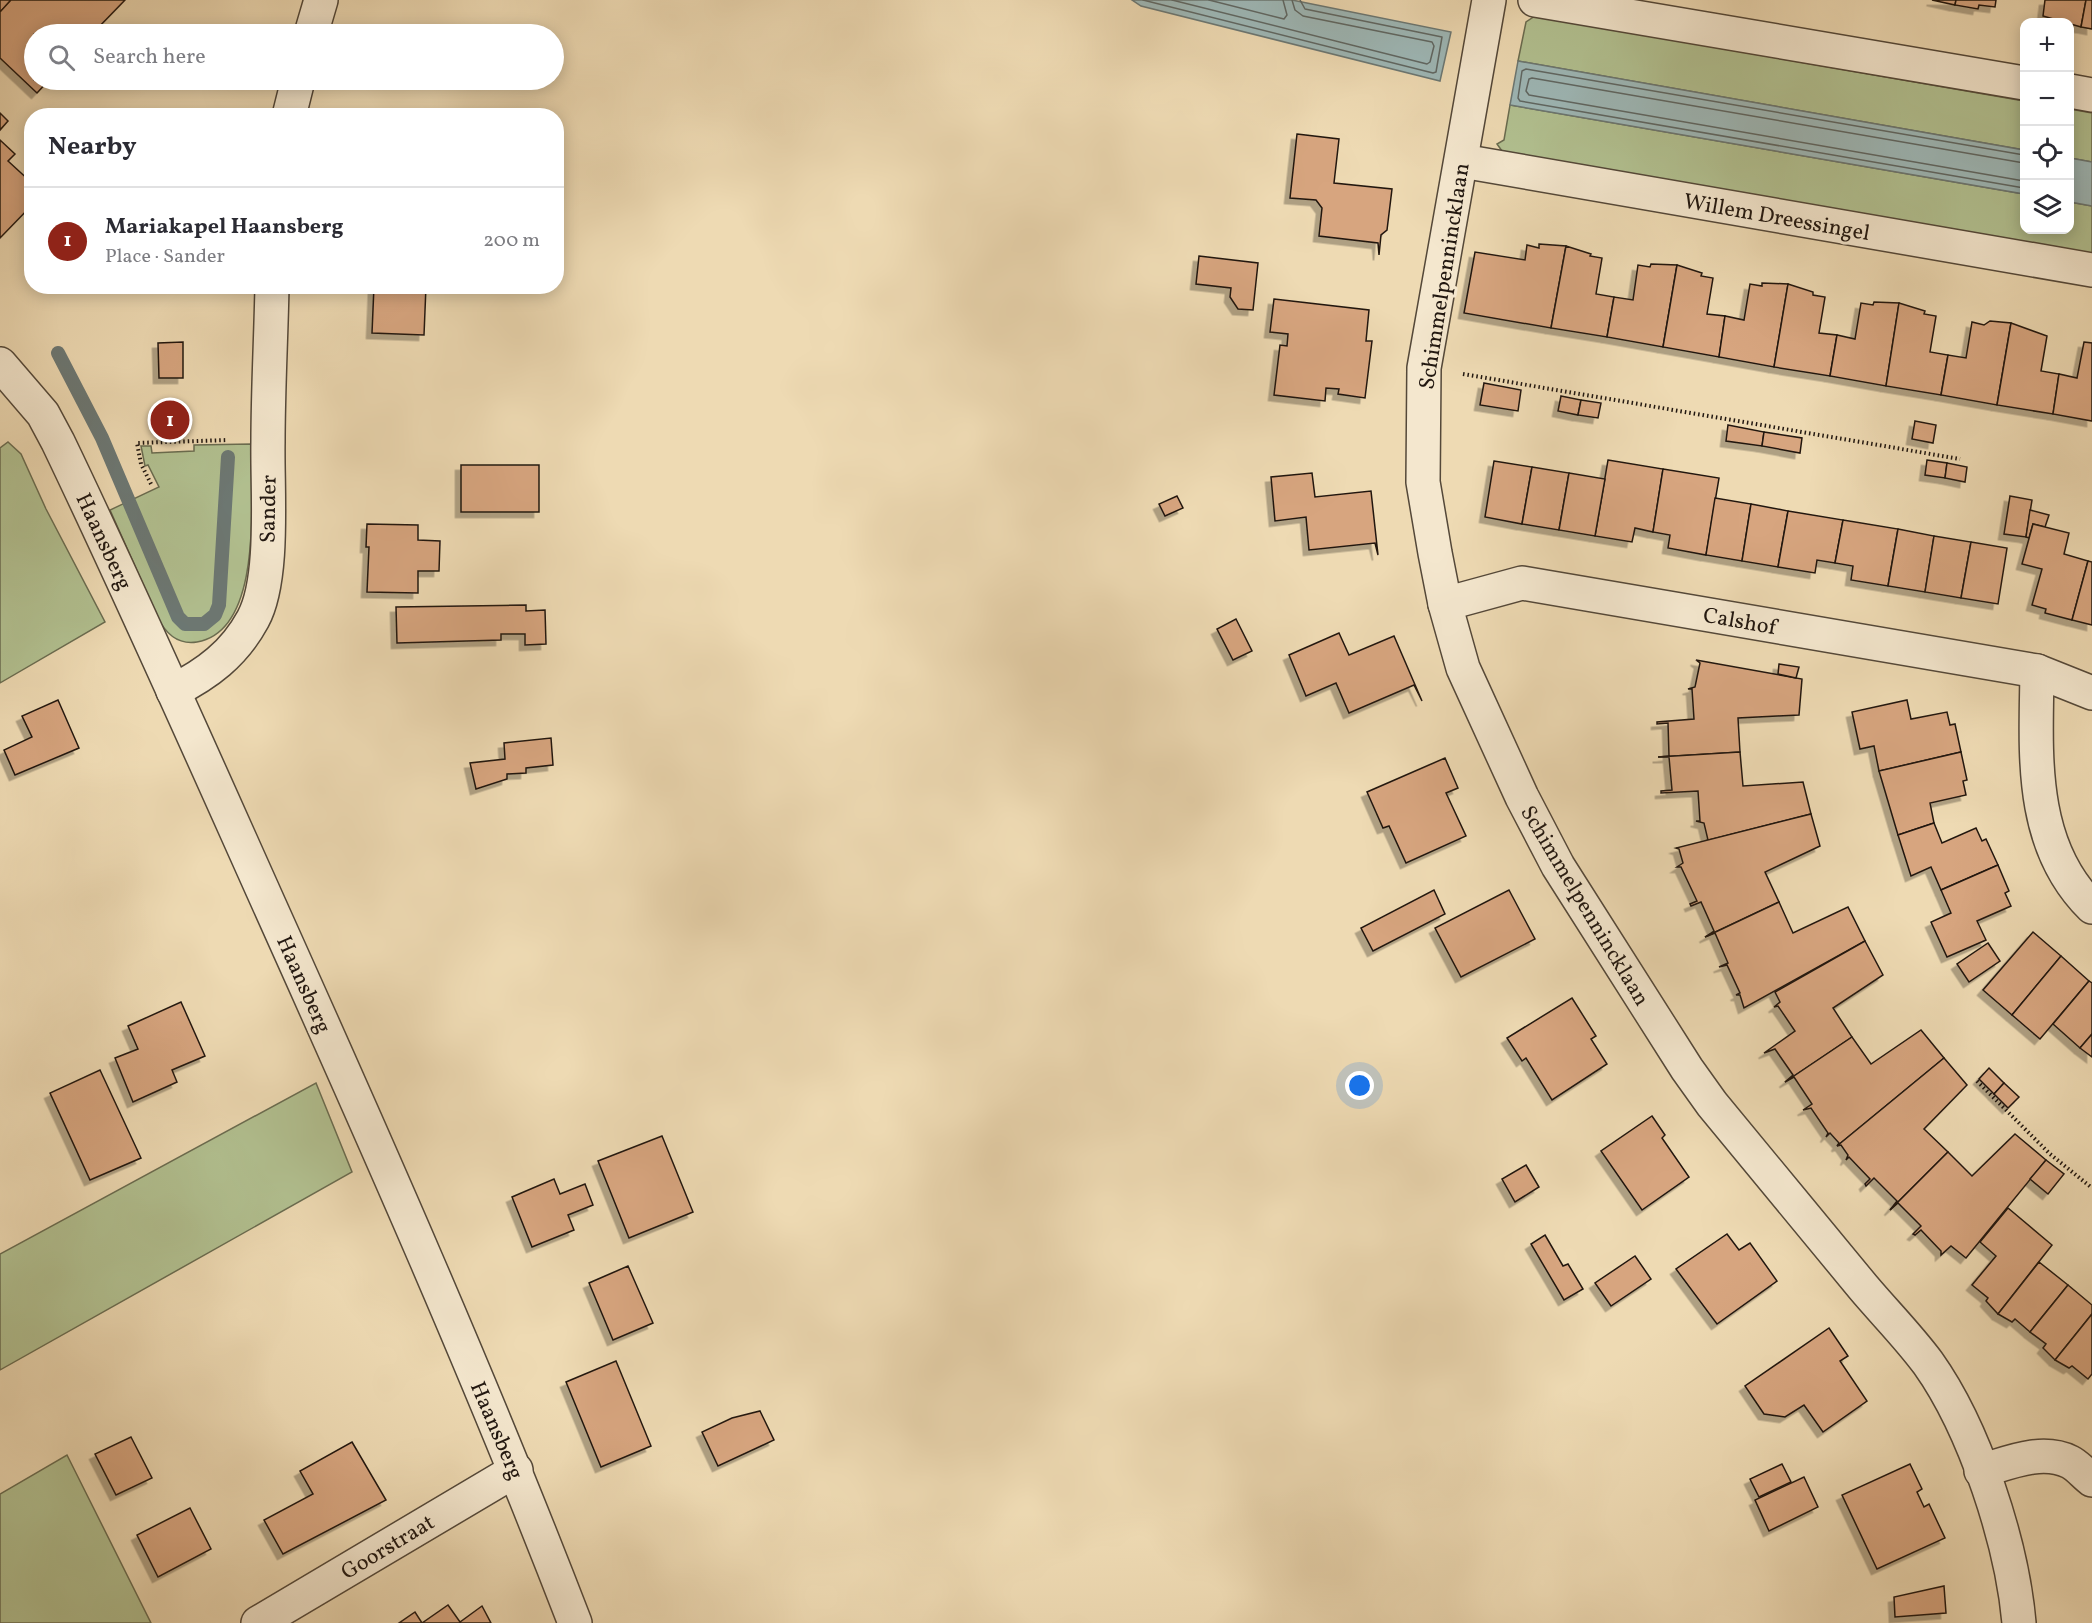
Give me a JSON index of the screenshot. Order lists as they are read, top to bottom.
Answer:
{
  "streets": {
    "street": [
      "Willem Dreessingel",
      "Schimmelpennincklaan",
      "Sander",
      "Haansberg",
      "Calshof",
      "Goorstraat"
    ]
  },
  "crossings": [
    ["Willem Dreessingel", "Schimmelpennincklaan"],
    ["Schimmelpennincklaan", "Calshof"],
    ["Sander", "Haansberg"],
    ["Haansberg", "Goorstraat"]
  ],
  "page": {
    "map_buttons": ["+", "−"],
    "search": "Search here",
    "heading": "Nearby",
    "list": [
      {
        "mark": "1",
        "name": "Mariakapel Haansberg",
        "note": "Place · Sander",
        "value": "200 m"
      }
    ],
    "pins": "1"
  }
}
